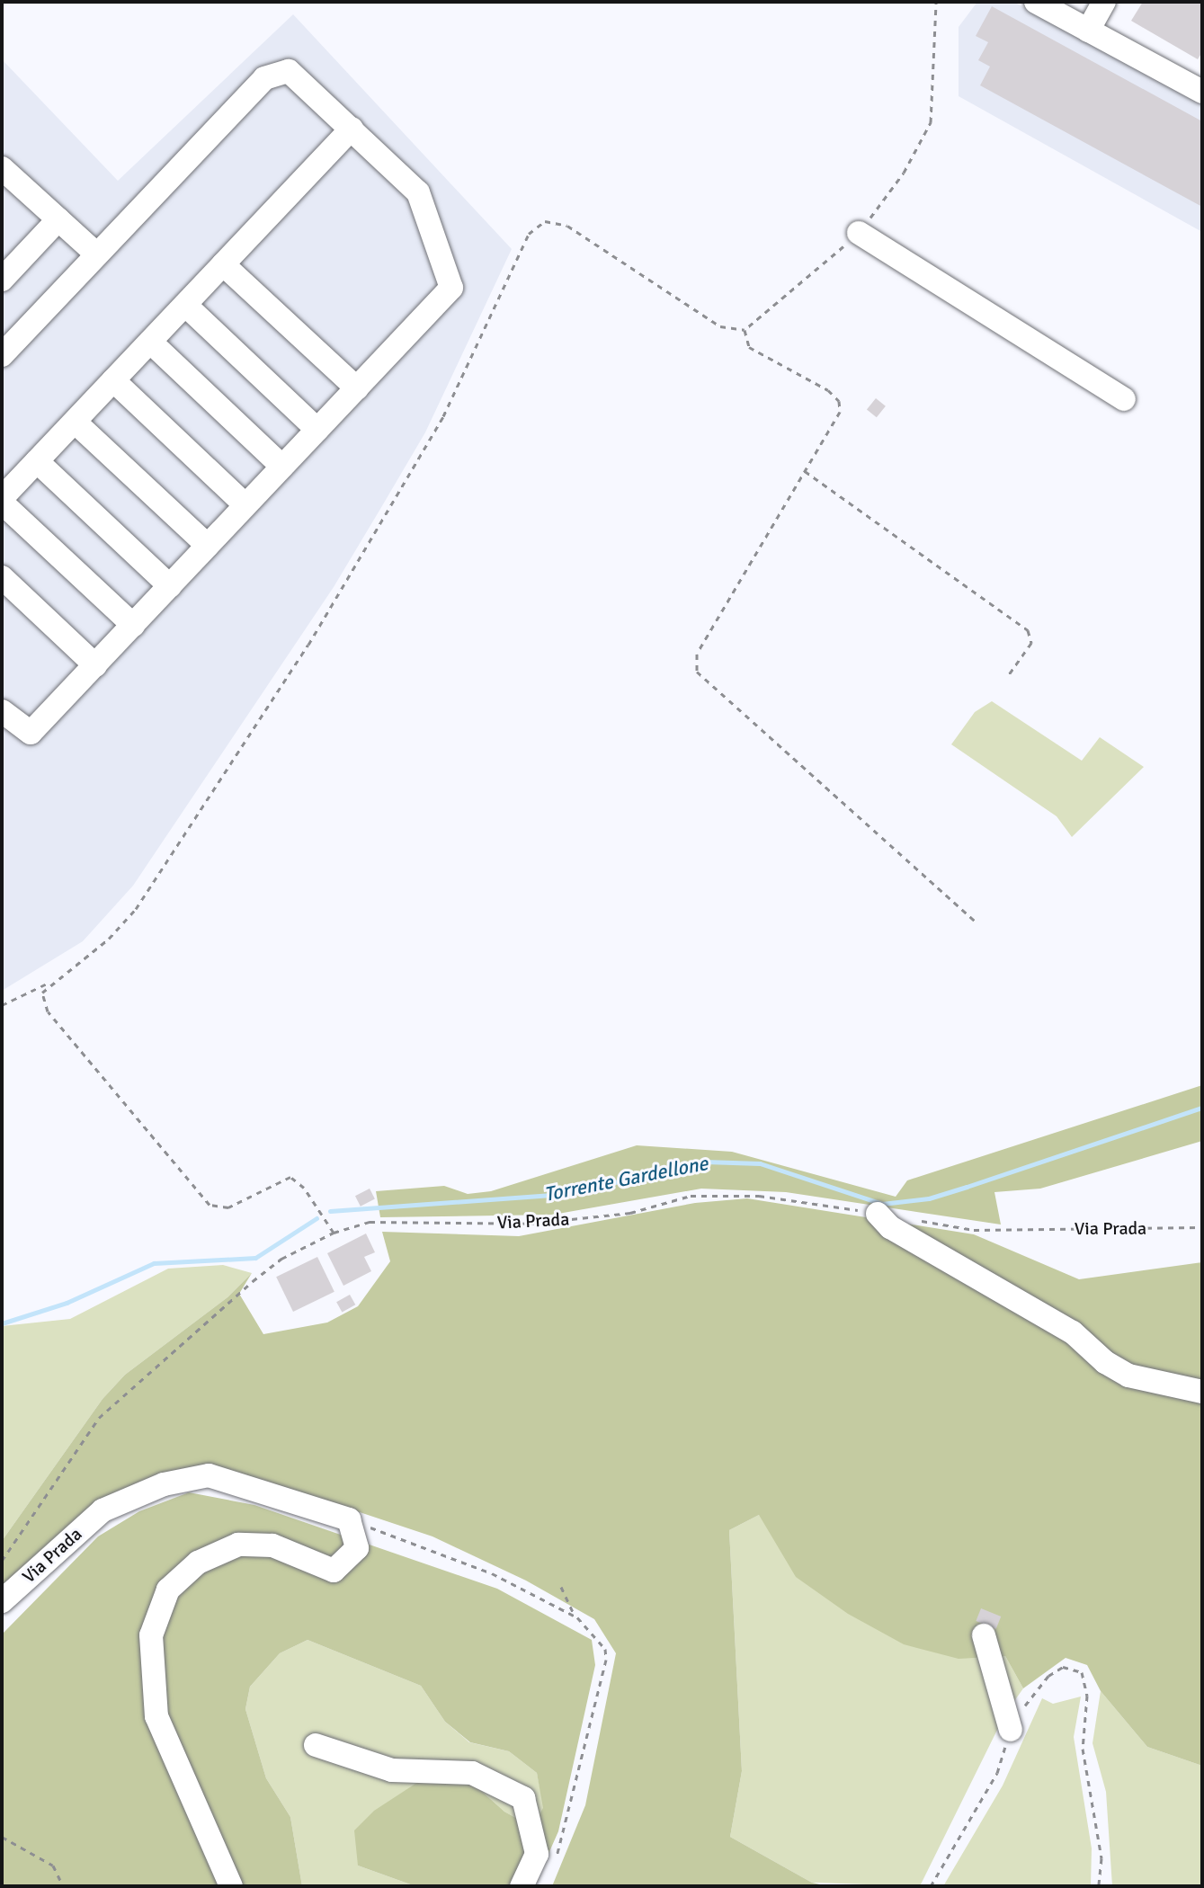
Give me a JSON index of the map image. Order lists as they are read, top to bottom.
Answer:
{
  "streets": {
    "street": ["Via Prada"]
  },
  "water": ["Torrente Gardellone"]
}
